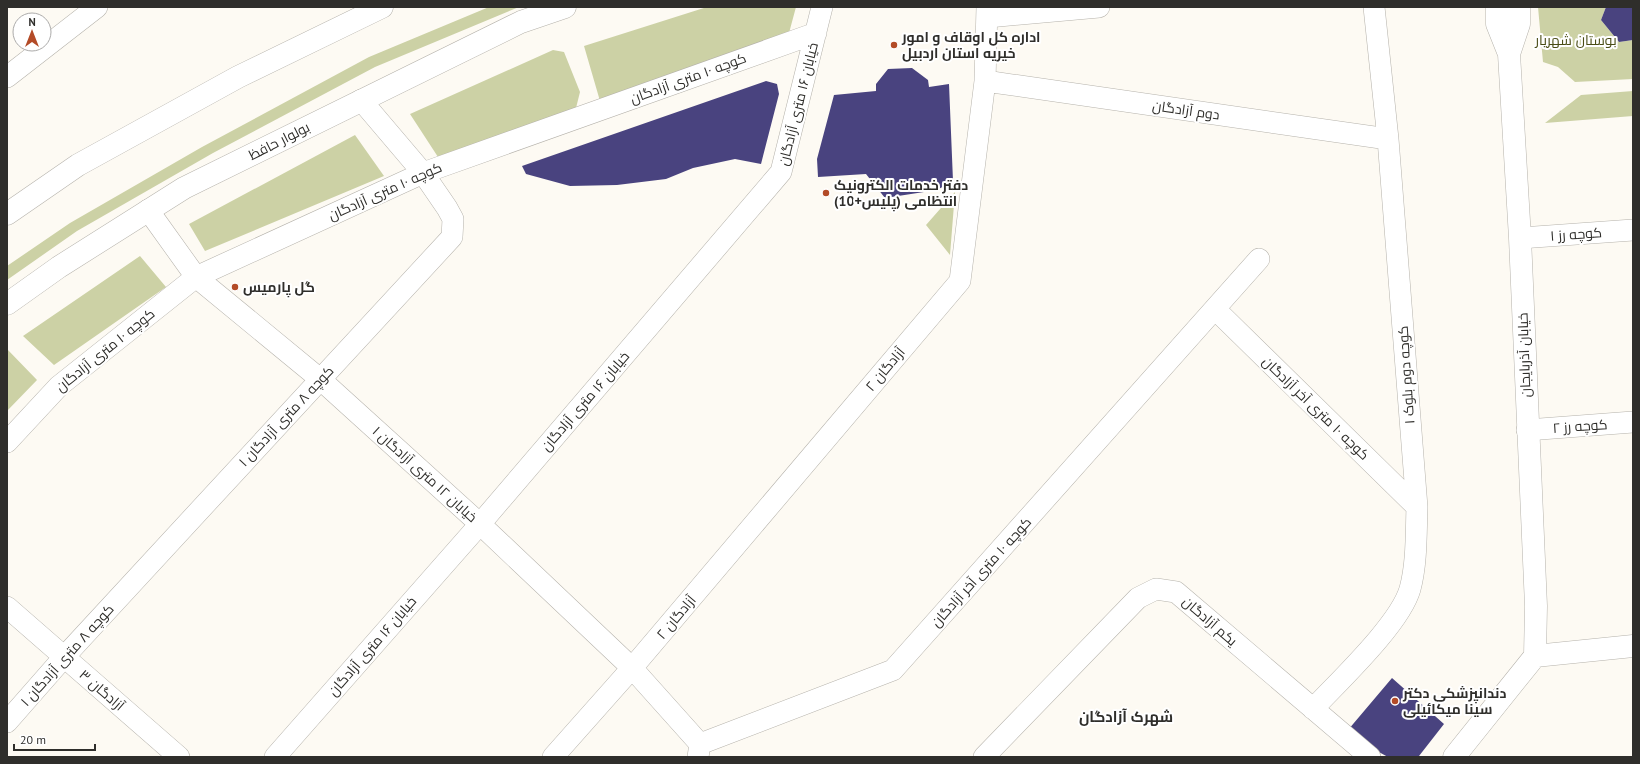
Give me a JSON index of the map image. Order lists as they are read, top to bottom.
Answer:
{
  "streets": {
    "main road": ["بولوار حافظ", "خیابان آذربایجان"],
    "street": [
      "کوچه ۱۰ متری آزادگان",
      "خیابان ۱۶ متری آزادگان",
      "دوم آزادگان",
      "کوچه رز ۱",
      "آزادگان ۲",
      "کوچه دوم بلوک ۱",
      "کوچه ۱۰ متری آخر آزادگان",
      "کوچه ۸ متری آزادگان ۱",
      "کوچه رز ۲",
      "خیابان ۱۲ متری آزادگان ۱",
      "یکم آزادگان",
      "آزادگان ۳"
    ]
  },
  "crossings": [
    ["کوچه ۱۰ متری آزادگان", "خیابان ۱۶ متری آزادگان"],
    ["کوچه ۱۰ متری آزادگان", "کوچه ۸ متری آزادگان ۱"],
    ["کوچه ۱۰ متری آزادگان", "خیابان ۱۲ متری آزادگان ۱"],
    ["خیابان ۱۶ متری آزادگان", "خیابان ۱۲ متری آزادگان ۱"],
    ["دوم آزادگان", "آزادگان ۲"],
    ["دوم آزادگان", "کوچه دوم بلوک ۱"],
    ["بولوار حافظ", "کوچه ۸ متری آزادگان ۱"],
    ["بولوار حافظ", "خیابان ۱۲ متری آزادگان ۱"],
    ["کوچه رز ۱", "خیابان آذربایجان"],
    ["خیابان آذربایجان", "کوچه رز ۲"],
    ["آزادگان ۲", "خیابان ۱۲ متری آزادگان ۱"],
    ["کوچه دوم بلوک ۱", "کوچه ۱۰ متری آخر آزادگان"],
    ["کوچه دوم بلوک ۱", "یکم آزادگان"],
    ["کوچه ۱۰ متری آخر آزادگان", "خیابان ۱۲ متری آزادگان ۱"],
    ["کوچه ۸ متری آزادگان ۱", "خیابان ۱۲ متری آزادگان ۱"],
    ["کوچه ۸ متری آزادگان ۱", "آزادگان ۳"]
  ],
  "districts": ["شهرک آزادگان"],
  "parks": ["بوستان شهریار"],
  "places": [
    "اداره کل اوقاف و امور خیریه استان اردبیل",
    "دفتر خدمات الکترونیک انتظامی (پلیس+10)",
    "گل پارمیس",
    "دندانپزشکی دکتر سینا میکائیلی"
  ],
  "scale_bar": "20 m",
  "north": "top"
}
